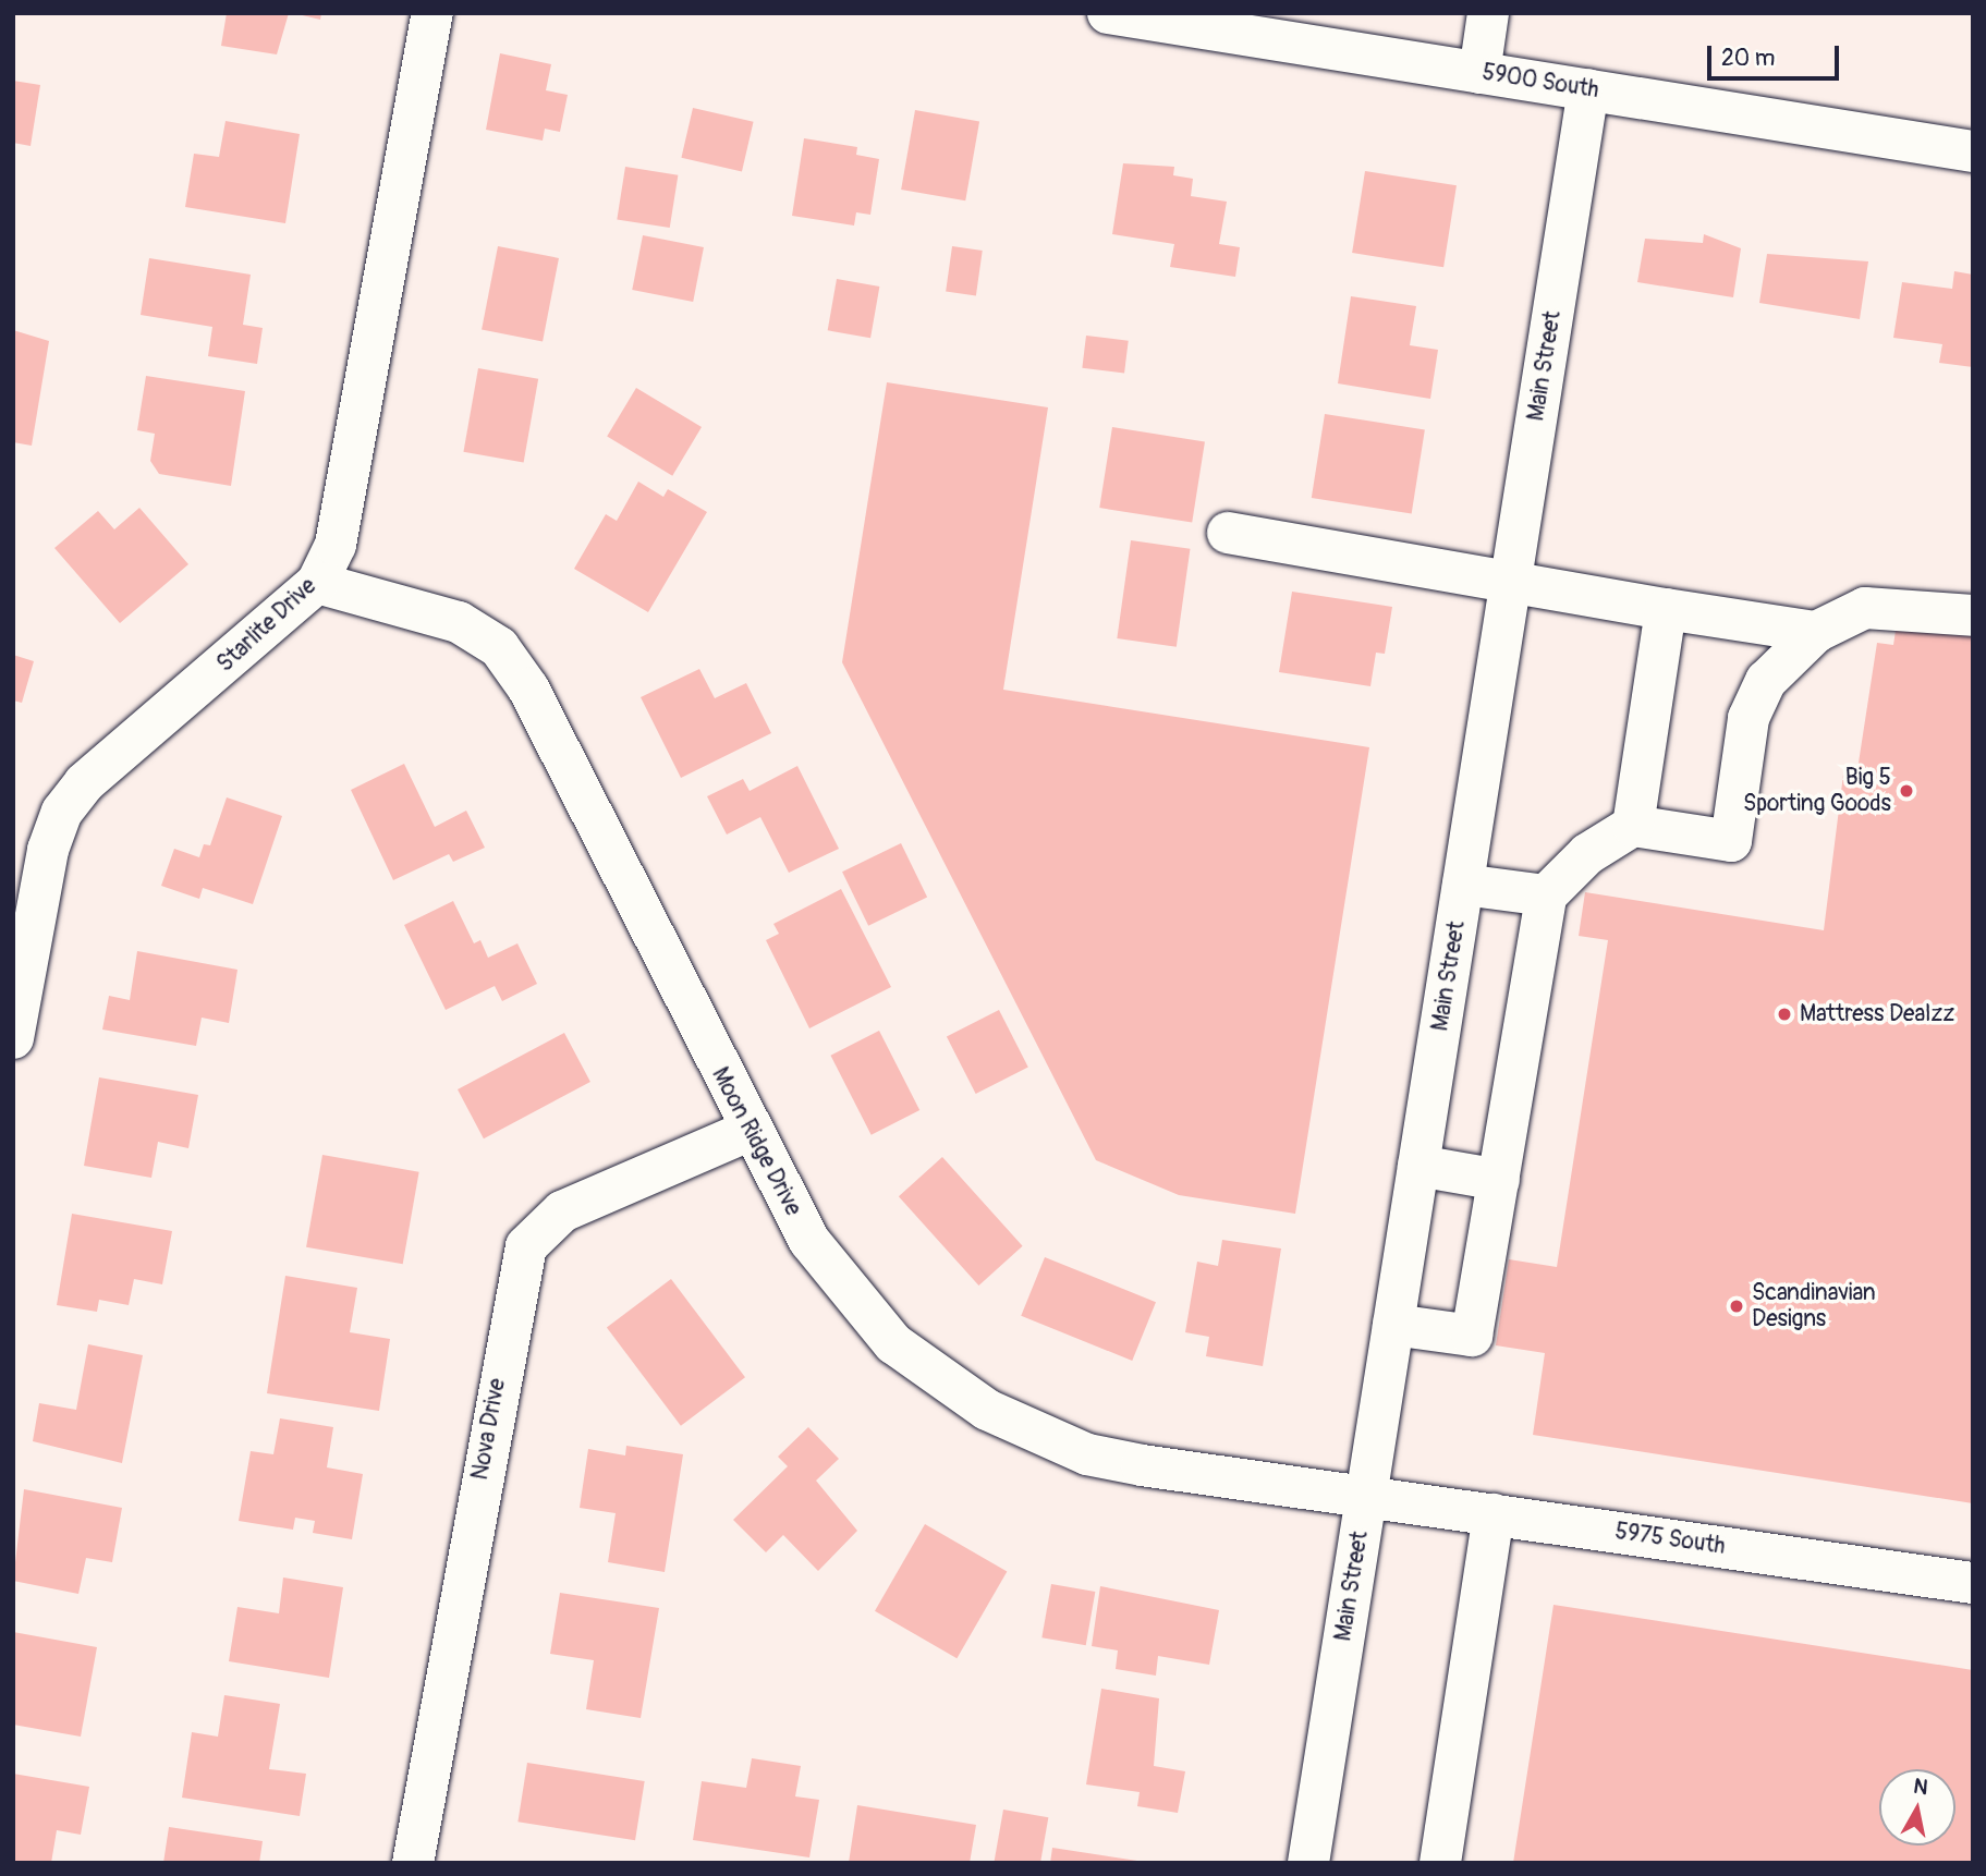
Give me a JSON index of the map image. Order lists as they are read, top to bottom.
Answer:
{
  "streets": {
    "street": [
      "5900 South",
      "Main Street",
      "Starlite Drive",
      "Moon Ridge Drive",
      "Nova Drive",
      "5975 South"
    ]
  },
  "crossings": [
    ["5900 South", "Main Street"],
    ["Main Street", "Moon Ridge Drive"],
    ["Main Street", "5975 South"],
    ["Starlite Drive", "Moon Ridge Drive"],
    ["Moon Ridge Drive", "Nova Drive"],
    ["Moon Ridge Drive", "5975 South"]
  ],
  "places": ["Big 5 Sporting Goods", "Mattress Dealzz", "Scandinavian Designs"],
  "scale_bar": "20 m",
  "north": "top"
}
